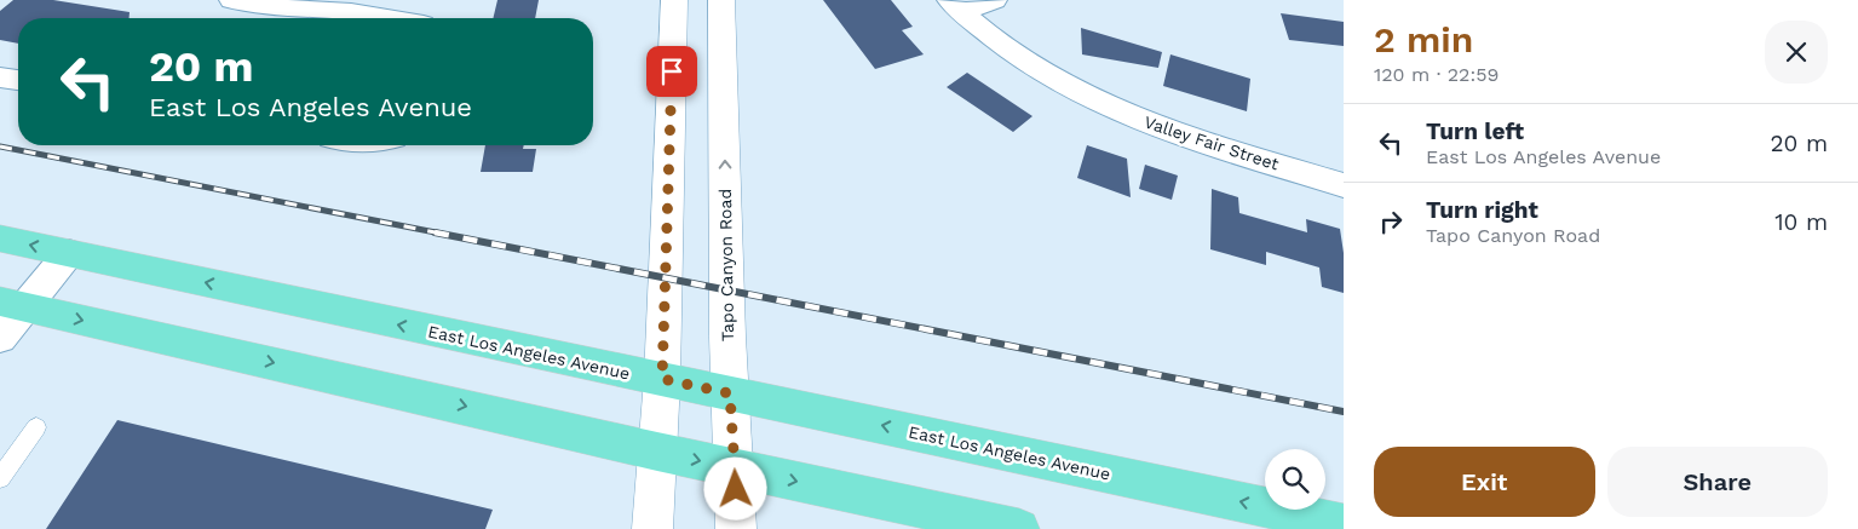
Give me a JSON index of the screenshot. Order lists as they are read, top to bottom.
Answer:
{
  "streets": {
    "main road": ["Tapo Canyon Road", "East Los Angeles Avenue"],
    "street": ["Valley Fair Street"]
  },
  "crossings": [
    ["Tapo Canyon Road", "East Los Angeles Avenue"]
  ],
  "page": {
    "heading": ["2 min", "120 m · 22:59"],
    "turn": ["20 m", "East Los Angeles Avenue"],
    "list": [
      {
        "name": "Turn left",
        "note": "East Los Angeles Avenue",
        "value": "20 m"
      },
      {
        "name": "Turn right",
        "note": "Tapo Canyon Road",
        "value": "10 m"
      }
    ],
    "buttons": ["Exit", "Share"]
  }
}
